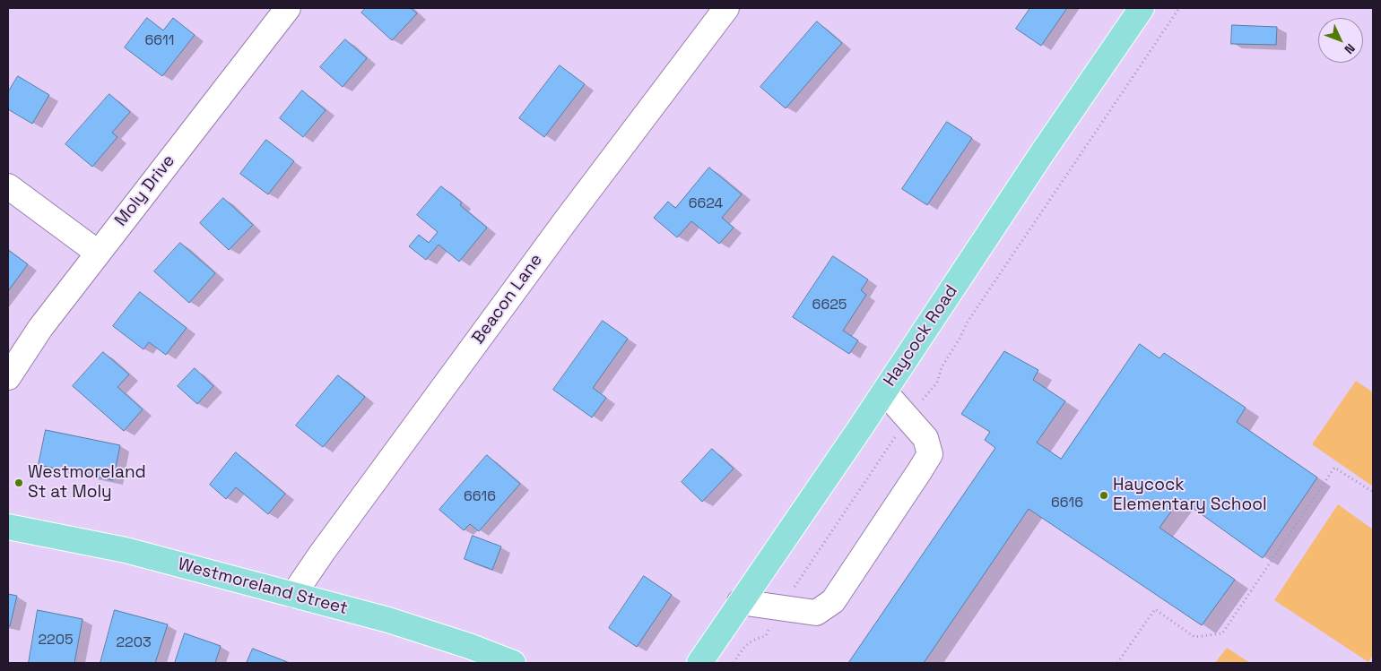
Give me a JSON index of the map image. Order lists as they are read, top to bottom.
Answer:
{
  "streets": {
    "main road": ["Haycock Road", "Westmoreland Street"],
    "street": ["Moly Drive", "Beacon Lane"]
  },
  "crossings": [
    ["Beacon Lane", "Westmoreland Street"]
  ],
  "places": ["Westmoreland St at Moly", "Haycock Elementary School"],
  "house_numbers": [
    "6611",
    "6624",
    "6625",
    "6616",
    "6616",
    "2205",
    "2203"
  ],
  "north": "bottom right"
}
